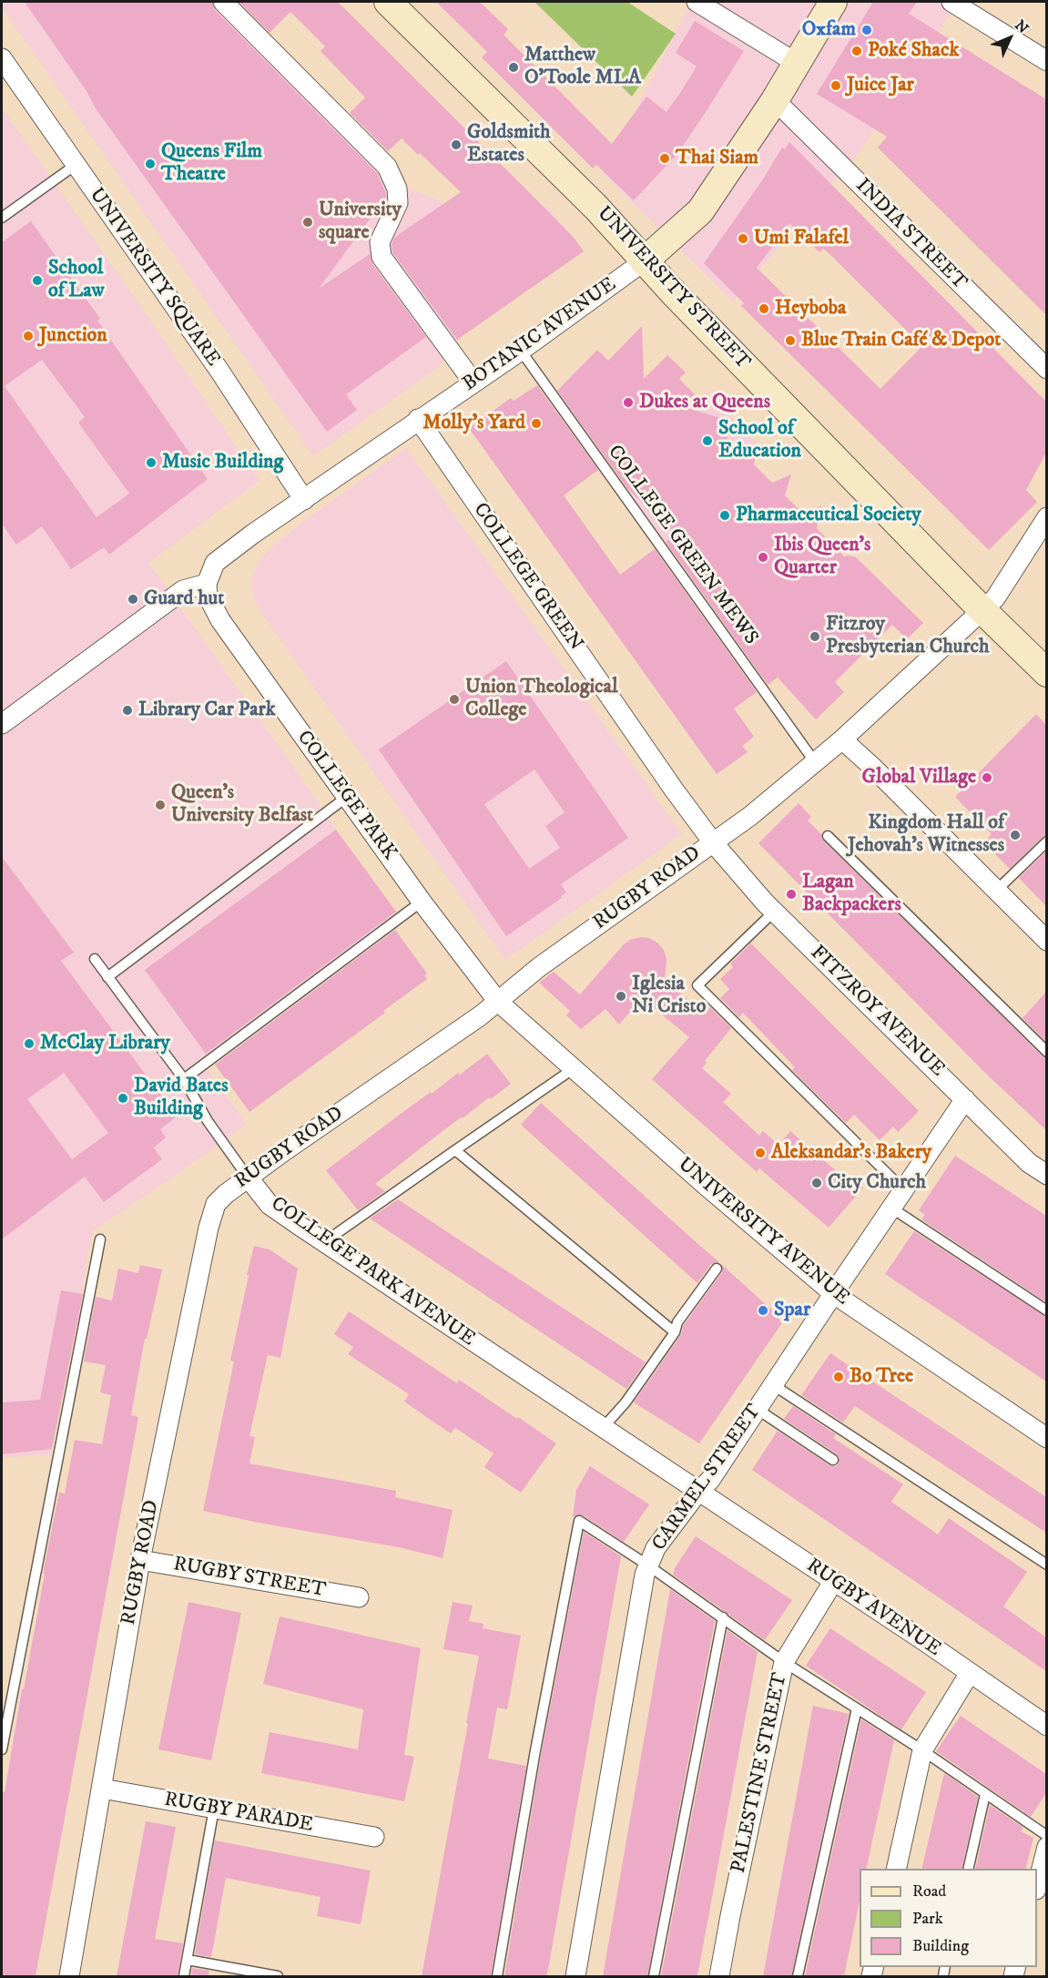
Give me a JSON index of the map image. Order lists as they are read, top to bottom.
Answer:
{
  "streets": {
    "street": [
      "INDIA STREET",
      "UNIVERSITY SQUARE",
      "UNIVERSITY STREET",
      "BOTANIC AVENUE",
      "COLLEGE GREEN",
      "COLLEGE PARK",
      "RUGBY ROAD",
      "FITZROY AVENUE",
      "UNIVERSITY AVENUE",
      "COLLEGE PARK AVENUE",
      "CARMEL STREET",
      "RUGBY STREET",
      "RUGBY AVENUE",
      "PALESTINE STREET",
      "RUGBY PARADE"
    ],
    "lane": ["COLLEGE GREEN MEWS"]
  },
  "crossings": [
    ["INDIA STREET", "BOTANIC AVENUE"],
    ["UNIVERSITY SQUARE", "BOTANIC AVENUE"],
    ["UNIVERSITY STREET", "BOTANIC AVENUE"],
    ["UNIVERSITY STREET", "RUGBY ROAD"],
    ["BOTANIC AVENUE", "COLLEGE GREEN MEWS"],
    ["BOTANIC AVENUE", "COLLEGE GREEN"],
    ["BOTANIC AVENUE", "COLLEGE PARK"],
    ["COLLEGE GREEN MEWS", "RUGBY ROAD"],
    ["COLLEGE GREEN", "RUGBY ROAD"],
    ["COLLEGE GREEN", "FITZROY AVENUE"],
    ["COLLEGE PARK", "RUGBY ROAD"],
    ["COLLEGE PARK", "UNIVERSITY AVENUE"],
    ["RUGBY ROAD", "FITZROY AVENUE"],
    ["RUGBY ROAD", "UNIVERSITY AVENUE"],
    ["RUGBY ROAD", "COLLEGE PARK AVENUE"],
    ["RUGBY ROAD", "RUGBY STREET"],
    ["RUGBY ROAD", "RUGBY PARADE"],
    ["FITZROY AVENUE", "CARMEL STREET"],
    ["UNIVERSITY AVENUE", "CARMEL STREET"],
    ["COLLEGE PARK AVENUE", "CARMEL STREET"],
    ["COLLEGE PARK AVENUE", "RUGBY AVENUE"],
    ["CARMEL STREET", "RUGBY AVENUE"],
    ["RUGBY AVENUE", "PALESTINE STREET"]
  ],
  "places": [
    "Oxfam",
    "Poké Shack",
    "Matthew O'Toole MLA",
    "Juice Jar",
    "Goldsmith Estates",
    "Thai Siam",
    "Queens Film Theatre",
    "University square",
    "Umi Falafel",
    "School of Law",
    "Heyboba",
    "Junction",
    "Blue Train Café & Depot",
    "Dukes at Queens",
    "Molly's Yard",
    "School of Education",
    "Music Building",
    "Pharmaceutical Society",
    "Ibis Queen's Quarter",
    "Guard hut",
    "Fitzroy Presbyterian Church",
    "Union Theological College",
    "Library Car Park",
    "Global Village",
    "Queen's University Belfast",
    "Kingdom Hall of Jehovah's Witnesses",
    "Lagan Backpackers",
    "Iglesia Ni Cristo",
    "McClay Library",
    "David Bates Building",
    "Aleksandar's Bakery",
    "City Church",
    "Spar",
    "Bo Tree"
  ],
  "legend": ["Road", "Park", "Building"],
  "north": "top right"
}
